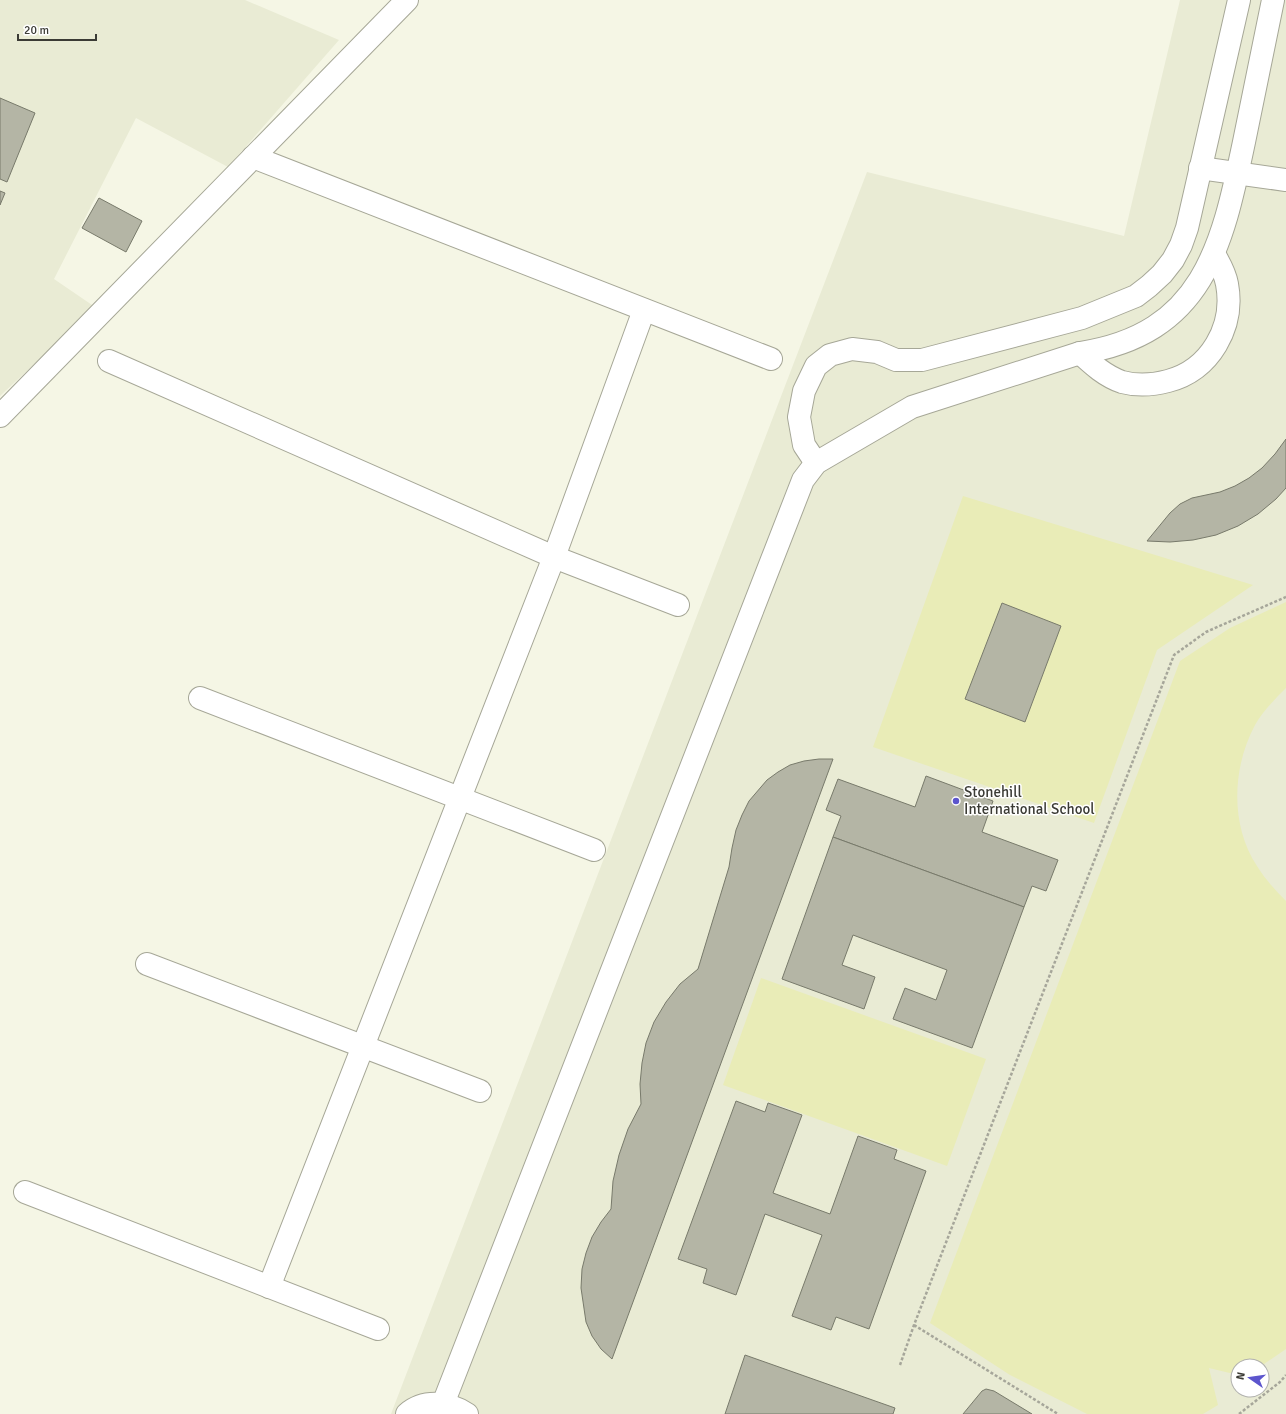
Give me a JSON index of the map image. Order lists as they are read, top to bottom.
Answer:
{
  "places": ["Stonehill International School"],
  "scale_bar": "20 m",
  "north": "left"
}
